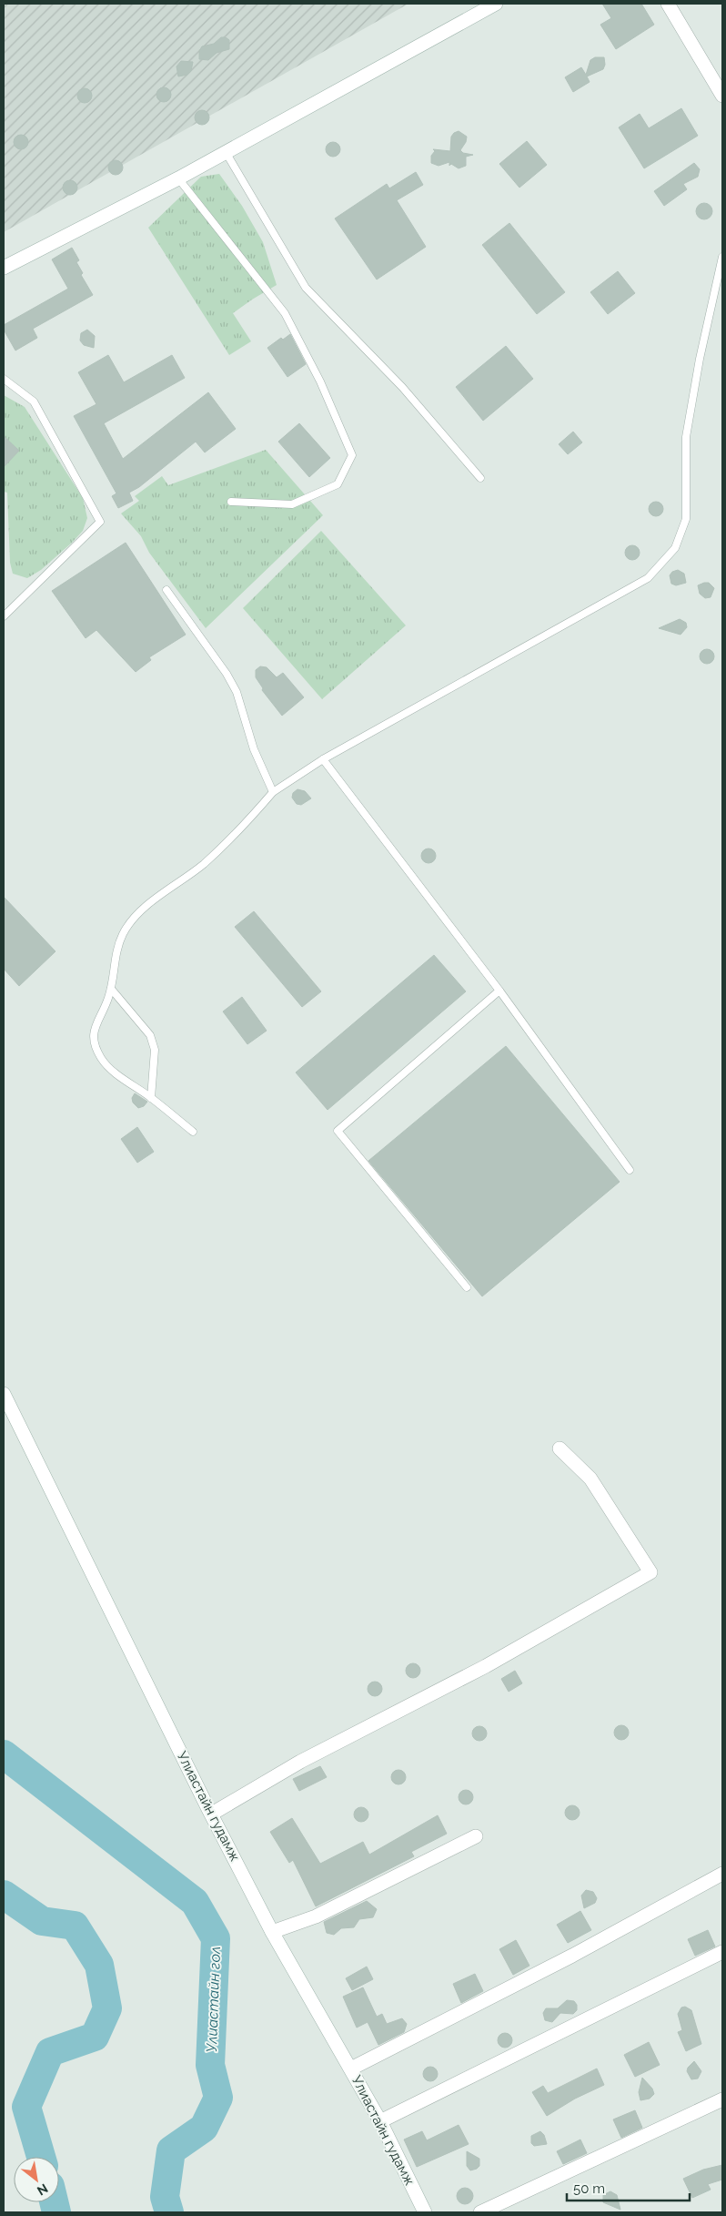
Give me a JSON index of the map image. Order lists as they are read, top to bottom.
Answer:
{
  "streets": {
    "street": ["Улиастайн гудамж"]
  },
  "water": ["Улиастайн гол"],
  "scale_bar": "50 m",
  "north": "bottom right"
}
